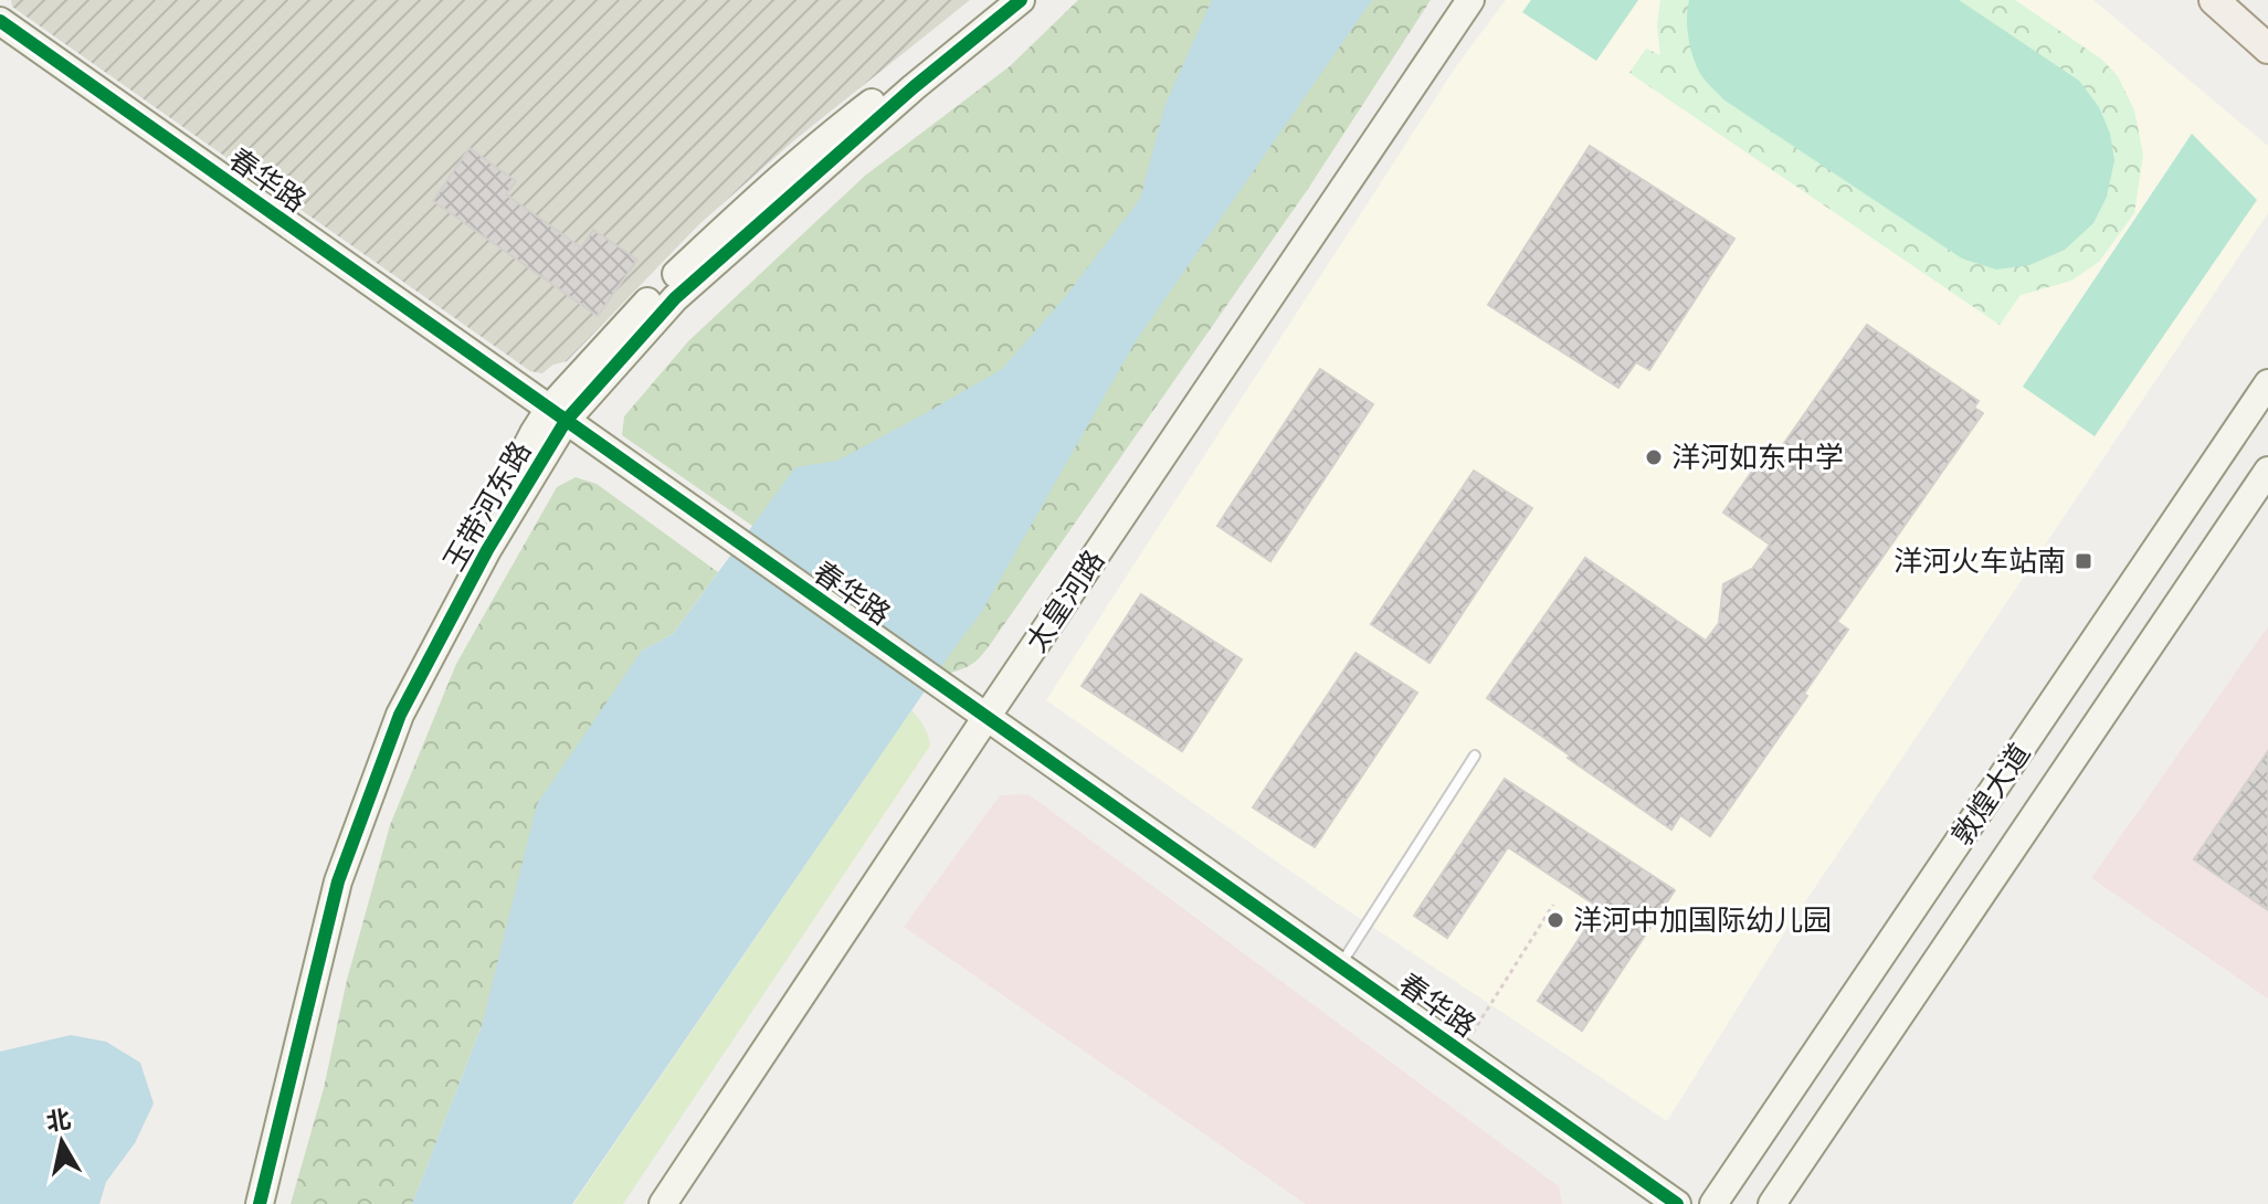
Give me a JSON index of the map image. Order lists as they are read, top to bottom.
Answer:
{
  "streets": {
    "street": [
      "春华路",
      "玉带河东路",
      "太皇河路",
      "敦煌大道"
    ]
  },
  "crossings": [
    ["春华路", "玉带河东路"],
    ["春华路", "太皇河路"]
  ],
  "places": {
    "other": ["洋河如东中学", "洋河中加国际幼儿园"],
    "transit": ["洋河火车站南"]
  },
  "north": "top"
}
